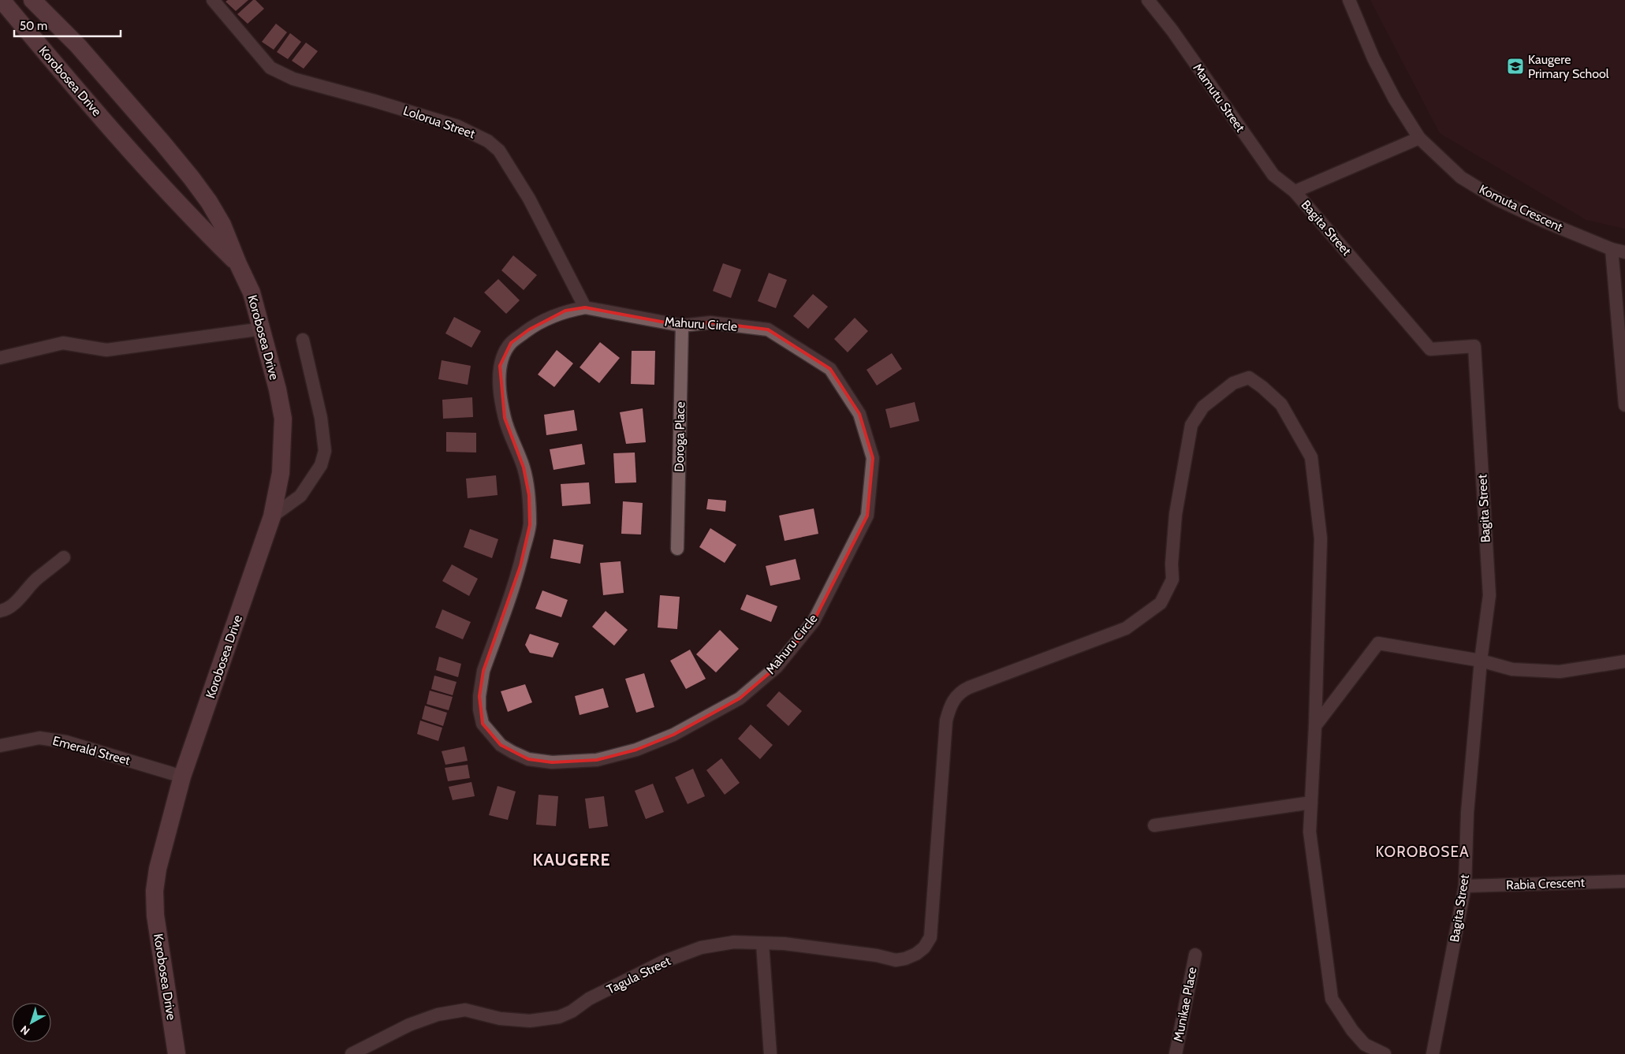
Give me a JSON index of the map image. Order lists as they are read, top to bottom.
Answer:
{
  "streets": {
    "main road": ["Korobosea Drive"],
    "street": [
      "Mamutu Street",
      "Lolorua Street",
      "Komuta Crescent",
      "Bagita Street",
      "Mahuru Circle",
      "Doroga Place",
      "Emerald Street",
      "Rabia Crescent",
      "Tagula Street",
      "Munikae Place"
    ]
  },
  "crossings": [
    ["Korobosea Drive", "Emerald Street"],
    ["Mamutu Street", "Bagita Street"],
    ["Lolorua Street", "Mahuru Circle"],
    ["Komuta Crescent", "Bagita Street"],
    ["Bagita Street", "Rabia Crescent"],
    ["Mahuru Circle", "Doroga Place"]
  ],
  "districts": ["KOROBOSEA", "KAUGERE"],
  "places": {
    "school or university": ["Kaugere Primary School"]
  },
  "scale_bar": "50 m",
  "north": "bottom left"
}
